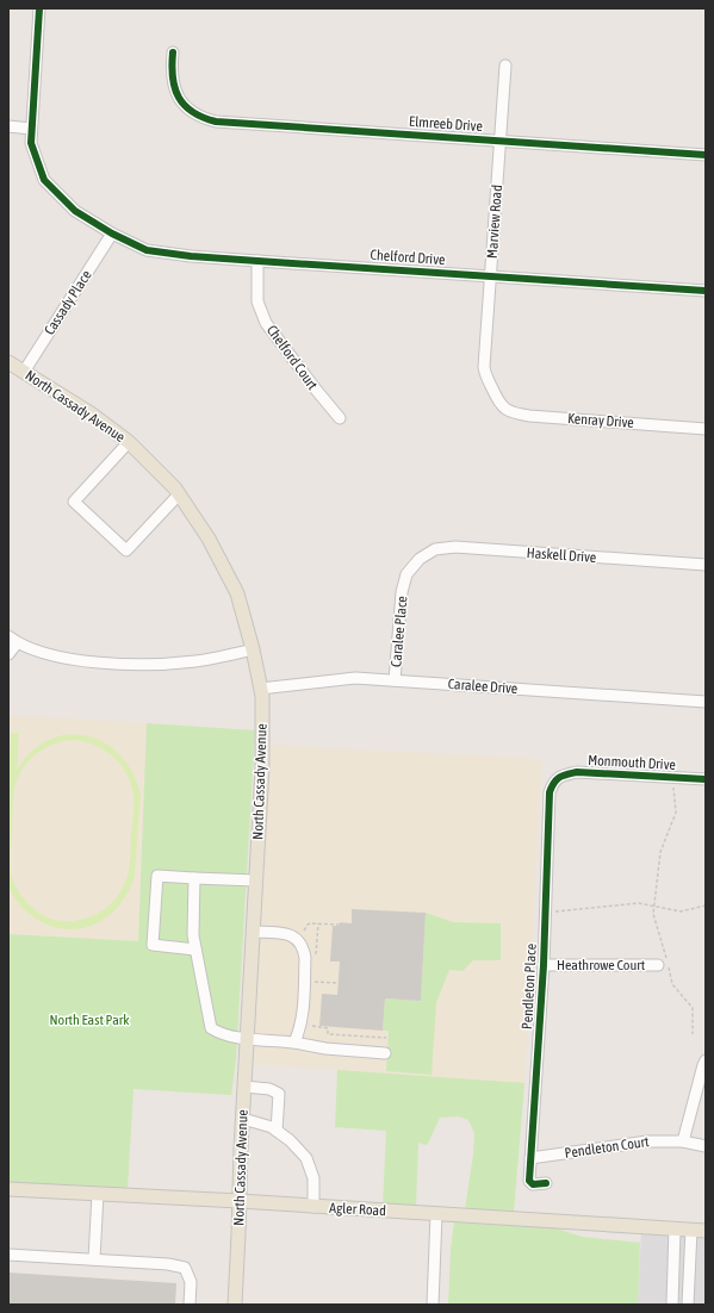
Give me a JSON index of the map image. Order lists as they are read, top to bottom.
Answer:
{
  "streets": {
    "main road": ["North Cassady Avenue", "Agler Road"],
    "street": [
      "Elmreeb Drive",
      "Marview Road",
      "Chelford Drive",
      "Cassady Place",
      "Chelford Court",
      "Kenray Drive",
      "Haskell Drive",
      "Caralee Place",
      "Caralee Drive",
      "Monmouth Drive",
      "Heathrowe Court",
      "Pendleton Place",
      "Pendleton Court"
    ]
  },
  "crossings": [
    ["Elmreeb Drive", "Marview Road"],
    ["Marview Road", "Chelford Drive"],
    ["Marview Road", "Kenray Drive"],
    ["Chelford Drive", "Cassady Place"],
    ["Chelford Drive", "Chelford Court"],
    ["Cassady Place", "North Cassady Avenue"],
    ["North Cassady Avenue", "Caralee Drive"],
    ["North Cassady Avenue", "Agler Road"],
    ["Haskell Drive", "Caralee Place"],
    ["Caralee Place", "Caralee Drive"],
    ["Monmouth Drive", "Pendleton Place"],
    ["Heathrowe Court", "Pendleton Place"],
    ["Pendleton Place", "Pendleton Court"]
  ],
  "parks": ["North East Park"]
}
